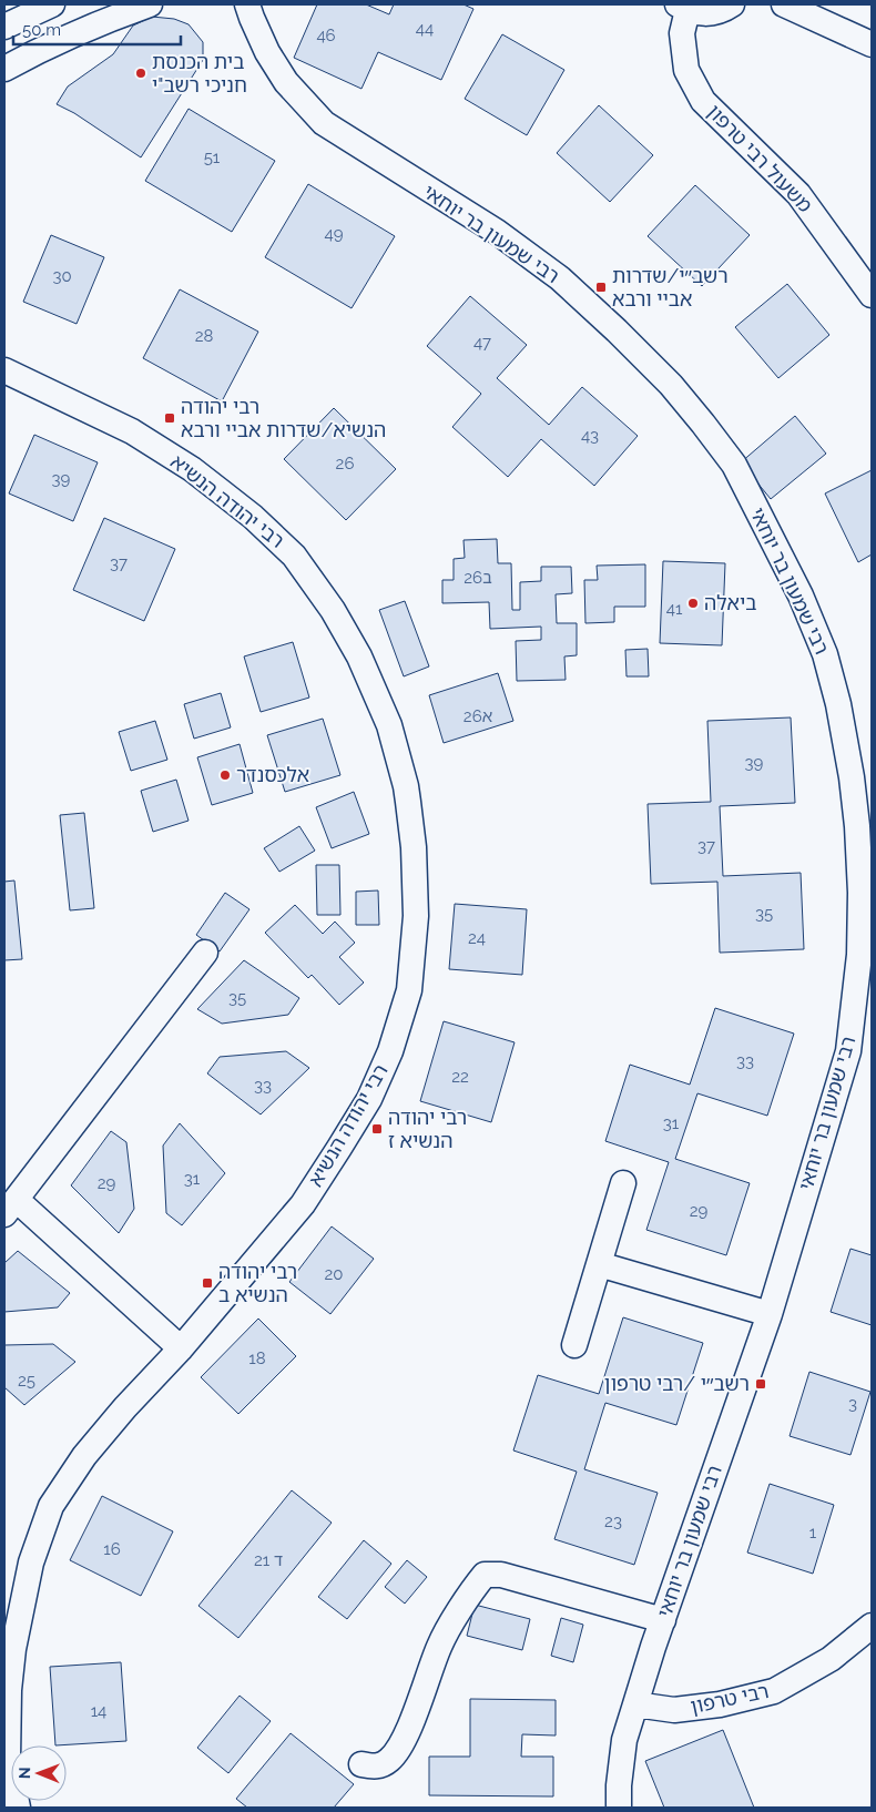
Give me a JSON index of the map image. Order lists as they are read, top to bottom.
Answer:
{
  "streets": {
    "street": [
      "משעול רבי טרפון",
      "רבי שמעון בר יוחאי",
      "רבי יהודה הנשיא",
      "רבי טרפון"
    ]
  },
  "crossings": [
    ["רבי שמעון בר יוחאי", "רבי טרפון"]
  ],
  "places": {
    "other": ["בית הכנסת חניכי רשב\"י", "ביאלה", "אלכסנדר"],
    "transit": [
      "רשב״י/שדרות אביי ורבא",
      "רבי יהודה הנשיא/שדרות אביי ורבא",
      "רבי יהודה הנשיא ז",
      "רבי יהודה הנשיא ב",
      "רשב״י /רבי טרפון"
    ]
  },
  "house_numbers": [
    "44",
    "46",
    "51",
    "49",
    "30",
    "28",
    "47",
    "43",
    "26",
    "39",
    "37",
    "26ב",
    "41",
    "26א",
    "39",
    "37",
    "35",
    "24",
    "35",
    "33",
    "22",
    "33",
    "31",
    "31",
    "29",
    "29",
    "20",
    "18",
    "25",
    "3",
    "23",
    "1",
    "16",
    "21 ד",
    "14"
  ],
  "scale_bar": "50 m",
  "north": "left"
}
